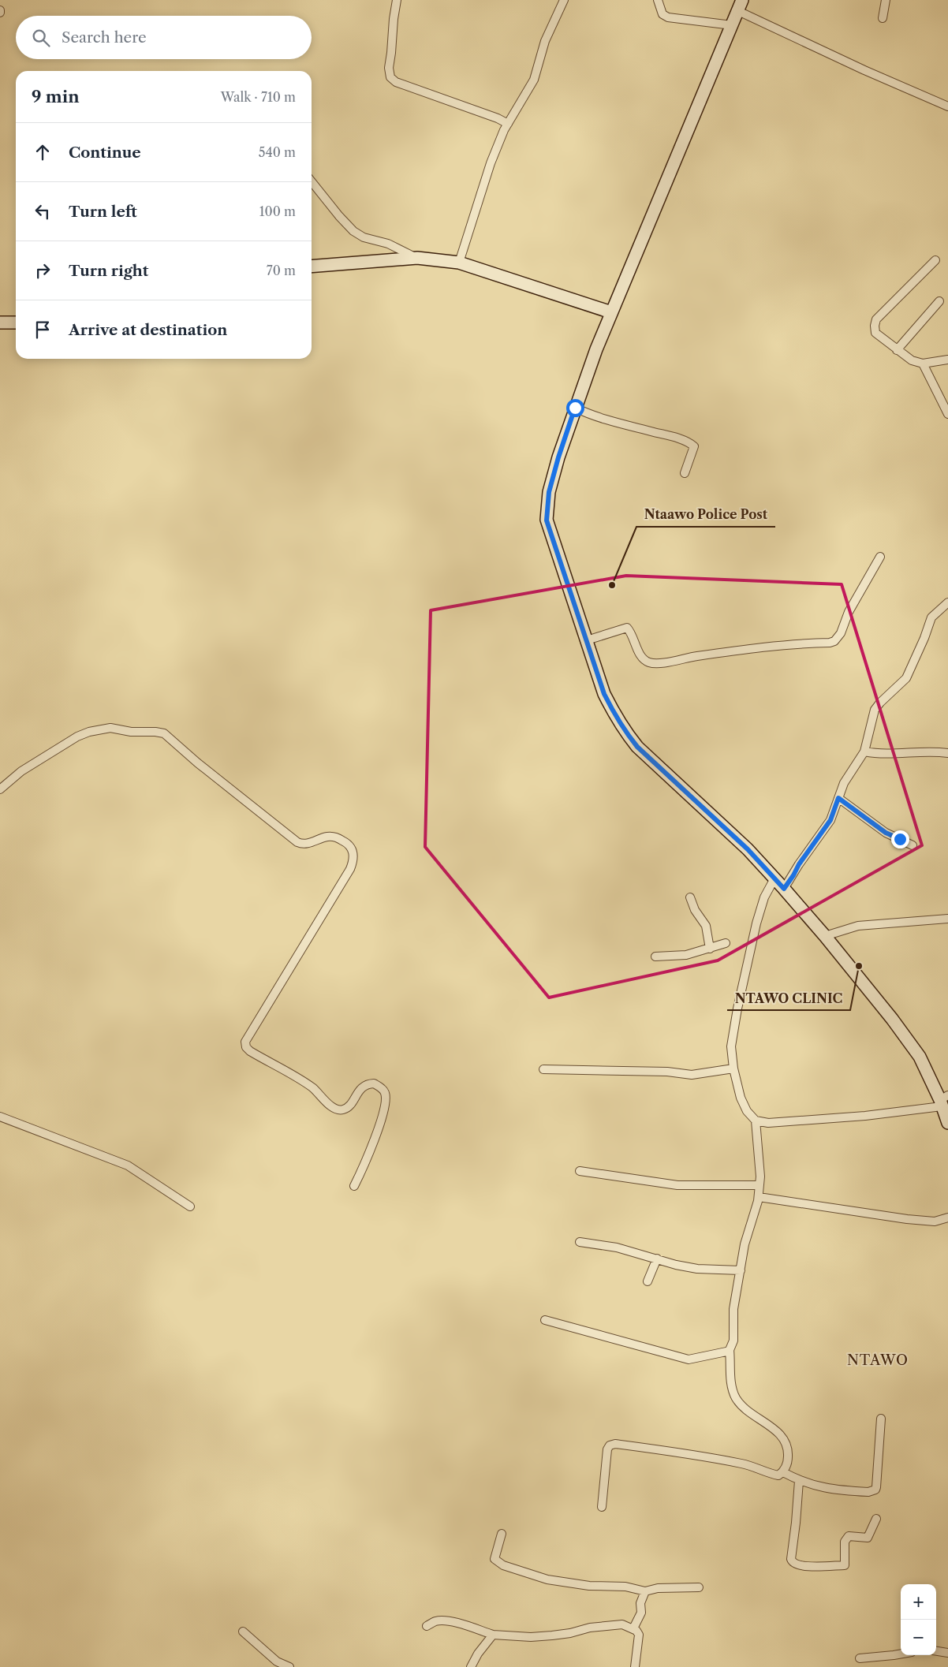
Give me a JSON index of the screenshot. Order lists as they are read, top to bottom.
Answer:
{
  "districts": ["NTAWO"],
  "places": ["Ntaawo Police Post", "NTAWO CLINIC"],
  "page": {
    "search": "Search here",
    "heading": ["9 min", "Walk · 710 m"],
    "list": [
      ["Continue", "540 m"],
      ["Turn left", "100 m"],
      ["Turn right", "70 m"],
      "Arrive at destination"
    ],
    "map_buttons": ["+", "−"]
  }
}
